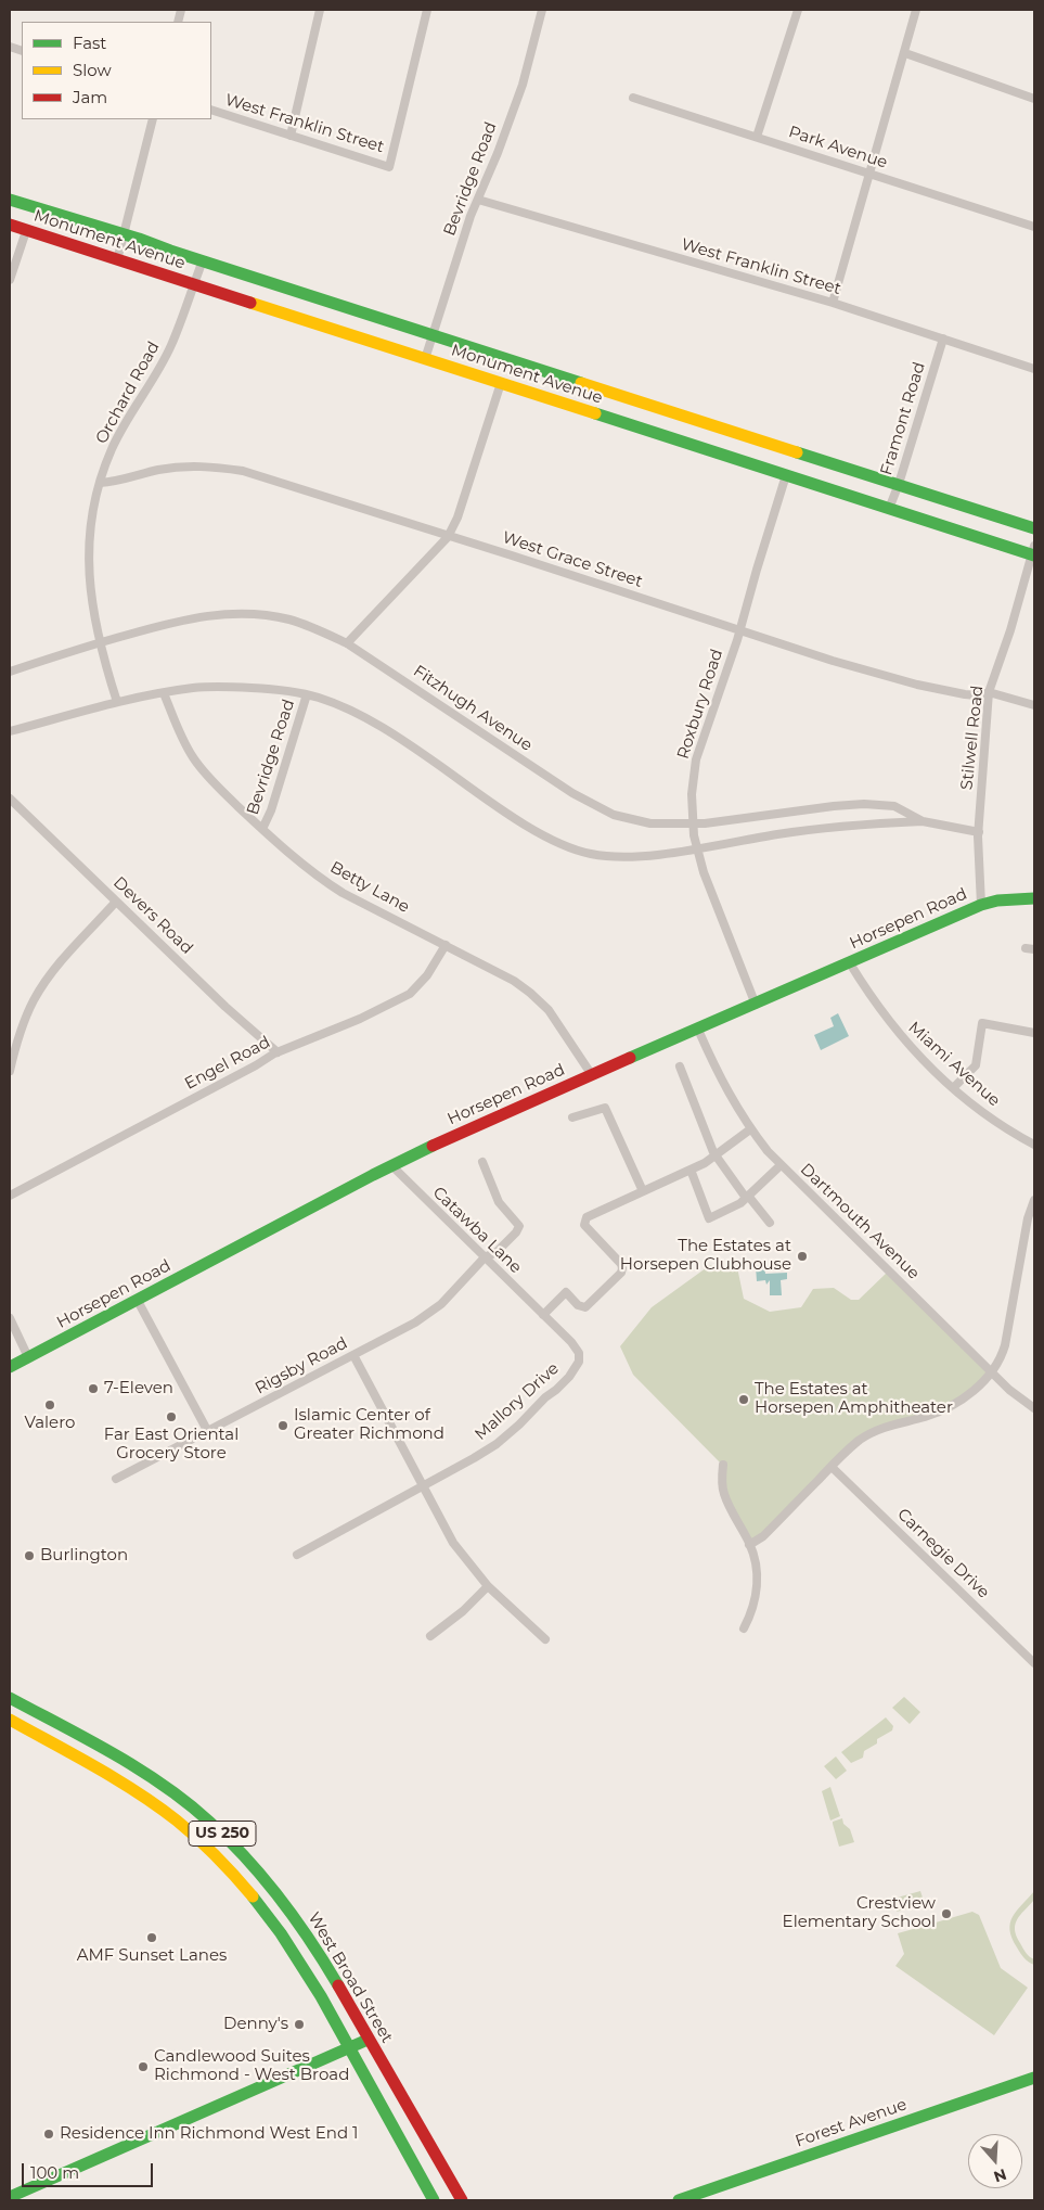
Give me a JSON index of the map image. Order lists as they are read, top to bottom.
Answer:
{
  "streets": {
    "street": [
      "West Franklin Street",
      "Park Avenue",
      "Bevridge Road",
      "Monument Avenue",
      "Orchard Road",
      "Framont Road",
      "West Grace Street",
      "Roxbury Road",
      "Fitzhugh Avenue",
      "Stilwell Road",
      "Betty Lane",
      "Devers Road",
      "Horsepen Road",
      "Engel Road",
      "Miami Avenue",
      "Dartmouth Avenue",
      "Catawba Lane",
      "Rigsby Road",
      "Mallory Drive",
      "Carnegie Drive",
      "US 250",
      "West Broad Street",
      "Forest Avenue"
    ]
  },
  "crossings": [
    ["West Franklin Street", "Bevridge Road"],
    ["West Franklin Street", "Framont Road"],
    ["Bevridge Road", "Monument Avenue"],
    ["Bevridge Road", "Fitzhugh Avenue"],
    ["Bevridge Road", "Betty Lane"],
    ["Monument Avenue", "Orchard Road"],
    ["Monument Avenue", "Framont Road"],
    ["Monument Avenue", "Roxbury Road"],
    ["Monument Avenue", "Stilwell Road"],
    ["Orchard Road", "West Grace Street"],
    ["Orchard Road", "Fitzhugh Avenue"],
    ["West Grace Street", "Roxbury Road"],
    ["West Grace Street", "Stilwell Road"],
    ["Roxbury Road", "Fitzhugh Avenue"],
    ["Roxbury Road", "Horsepen Road"],
    ["Fitzhugh Avenue", "Stilwell Road"],
    ["Fitzhugh Avenue", "Betty Lane"],
    ["Stilwell Road", "Horsepen Road"],
    ["Betty Lane", "Horsepen Road"],
    ["Betty Lane", "Engel Road"],
    ["Devers Road", "Engel Road"],
    ["Horsepen Road", "Miami Avenue"],
    ["Horsepen Road", "Dartmouth Avenue"],
    ["Horsepen Road", "Catawba Lane"],
    ["Catawba Lane", "Rigsby Road"],
    ["Catawba Lane", "Mallory Drive"]
  ],
  "places": [
    "The Estates at Horsepen Clubhouse",
    "7-Eleven",
    "The Estates at Horsepen Amphitheater",
    "Valero",
    "Far East Oriental Grocery Store",
    "Islamic Center of Greater Richmond",
    "Burlington",
    "Crestview Elementary School",
    "AMF Sunset Lanes",
    "Denny's",
    "Candlewood Suites Richmond - West Broad",
    "Residence Inn Richmond West End 1"
  ],
  "legend": ["Fast", "Slow", "Jam"],
  "scale_bar": "100 m",
  "north": "bottom"
}
